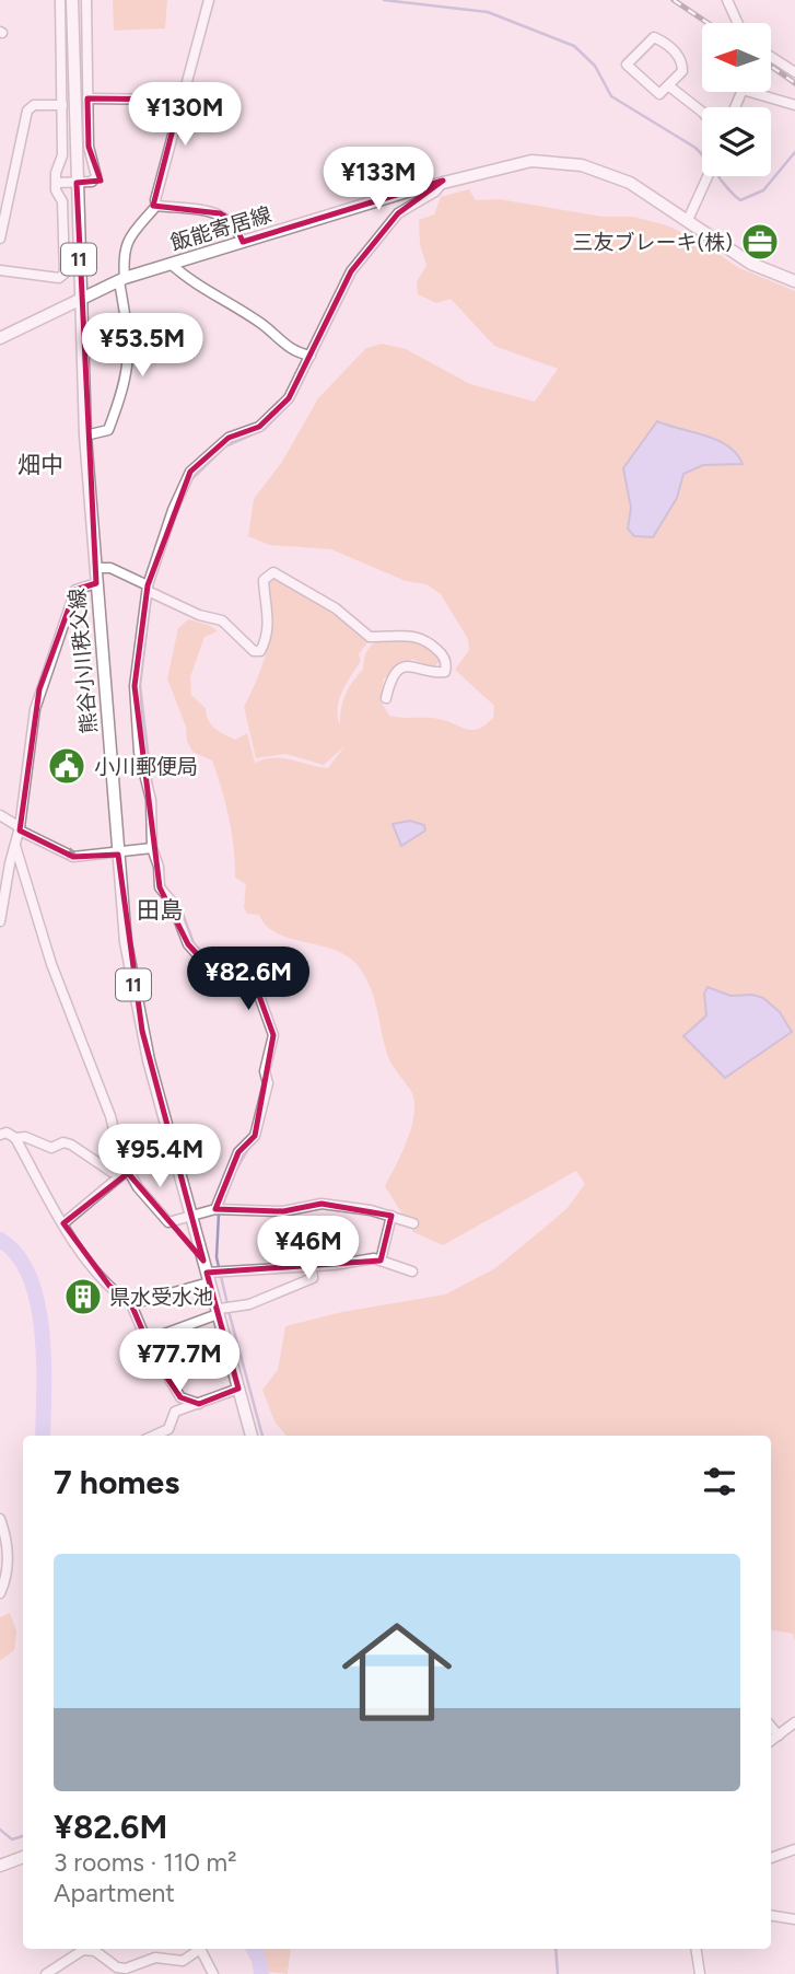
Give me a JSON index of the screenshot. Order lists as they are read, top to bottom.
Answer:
{
  "streets": {
    "main road": ["飯能寄居線", "11", "熊谷小川秩父線"]
  },
  "crossings": [
    ["飯能寄居線", "熊谷小川秩父線"]
  ],
  "districts": ["畑中", "田島"],
  "places": {
    "office": ["三友ブレーキ(株)"],
    "public building": ["小川郵便局"],
    "building": ["県水受水池"]
  },
  "north": "left",
  "page": {
    "price": [
      "¥130M",
      "¥133M",
      "¥53.5M",
      "¥82.6M",
      "¥95.4M",
      "¥46M",
      "¥77.7M"
    ],
    "heading": "7 homes",
    "list": [
      {
        "name": "¥82.6M",
        "note": "3 rooms · 110 m² · Apartment"
      }
    ]
  }
}
